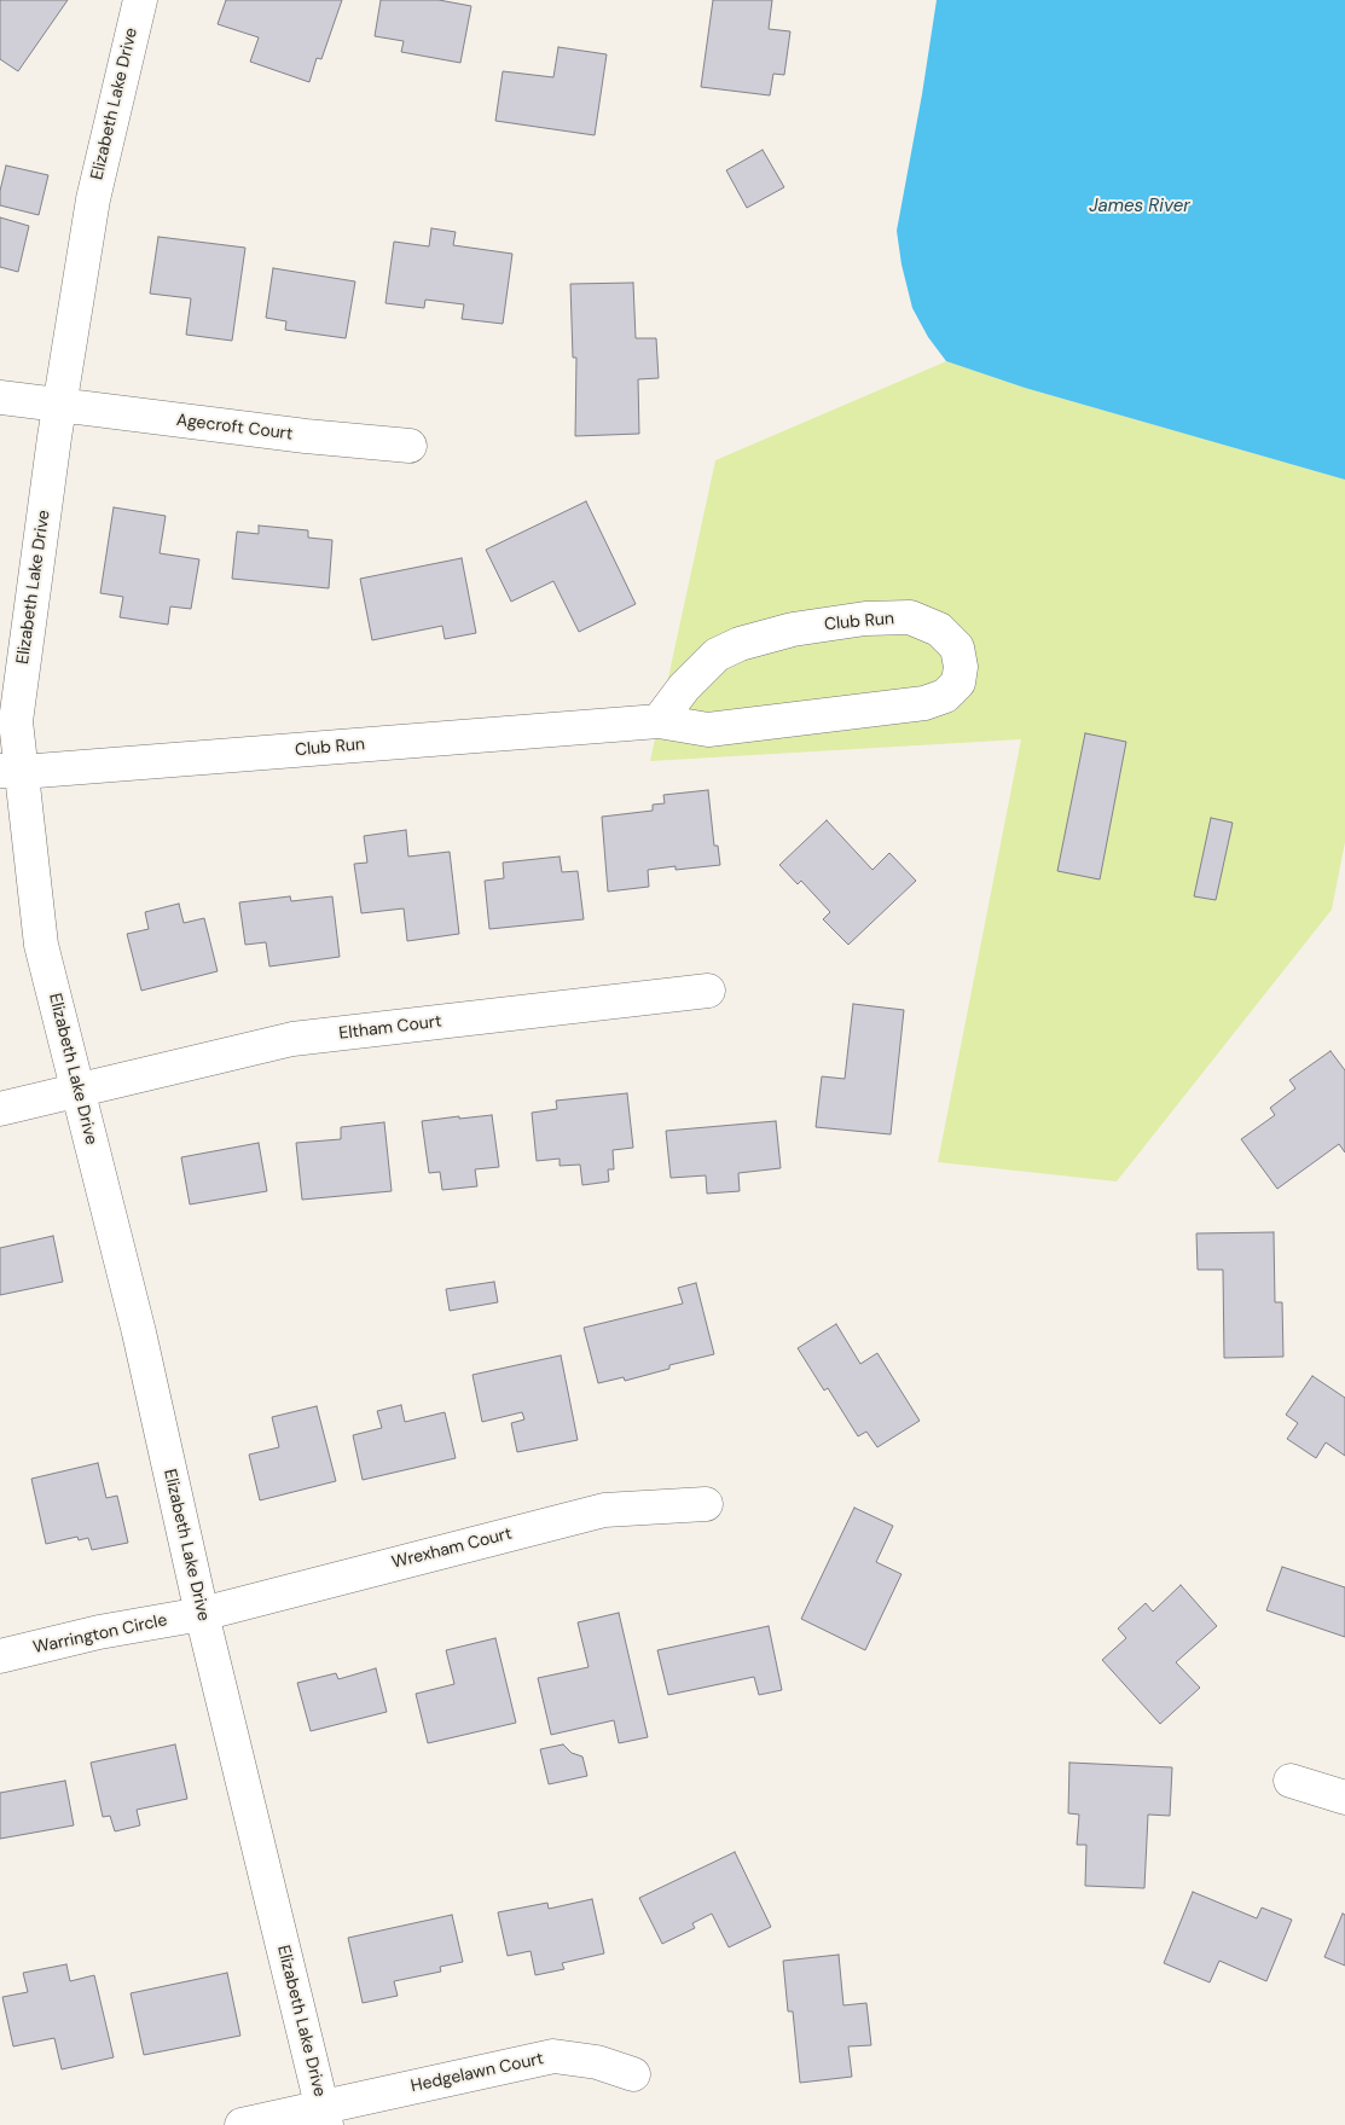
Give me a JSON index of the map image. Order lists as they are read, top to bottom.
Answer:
{
  "streets": {
    "street": [
      "Elizabeth Lake Drive",
      "Agecroft Court",
      "Club Run",
      "Eltham Court",
      "Wrexham Court",
      "Warrington Circle",
      "Hedgelawn Court"
    ]
  },
  "crossings": [
    ["Elizabeth Lake Drive", "Agecroft Court"],
    ["Elizabeth Lake Drive", "Club Run"],
    ["Elizabeth Lake Drive", "Eltham Court"],
    ["Elizabeth Lake Drive", "Wrexham Court"],
    ["Elizabeth Lake Drive", "Warrington Circle"],
    ["Elizabeth Lake Drive", "Hedgelawn Court"],
    ["Wrexham Court", "Warrington Circle"]
  ],
  "water": ["James River"]
}
